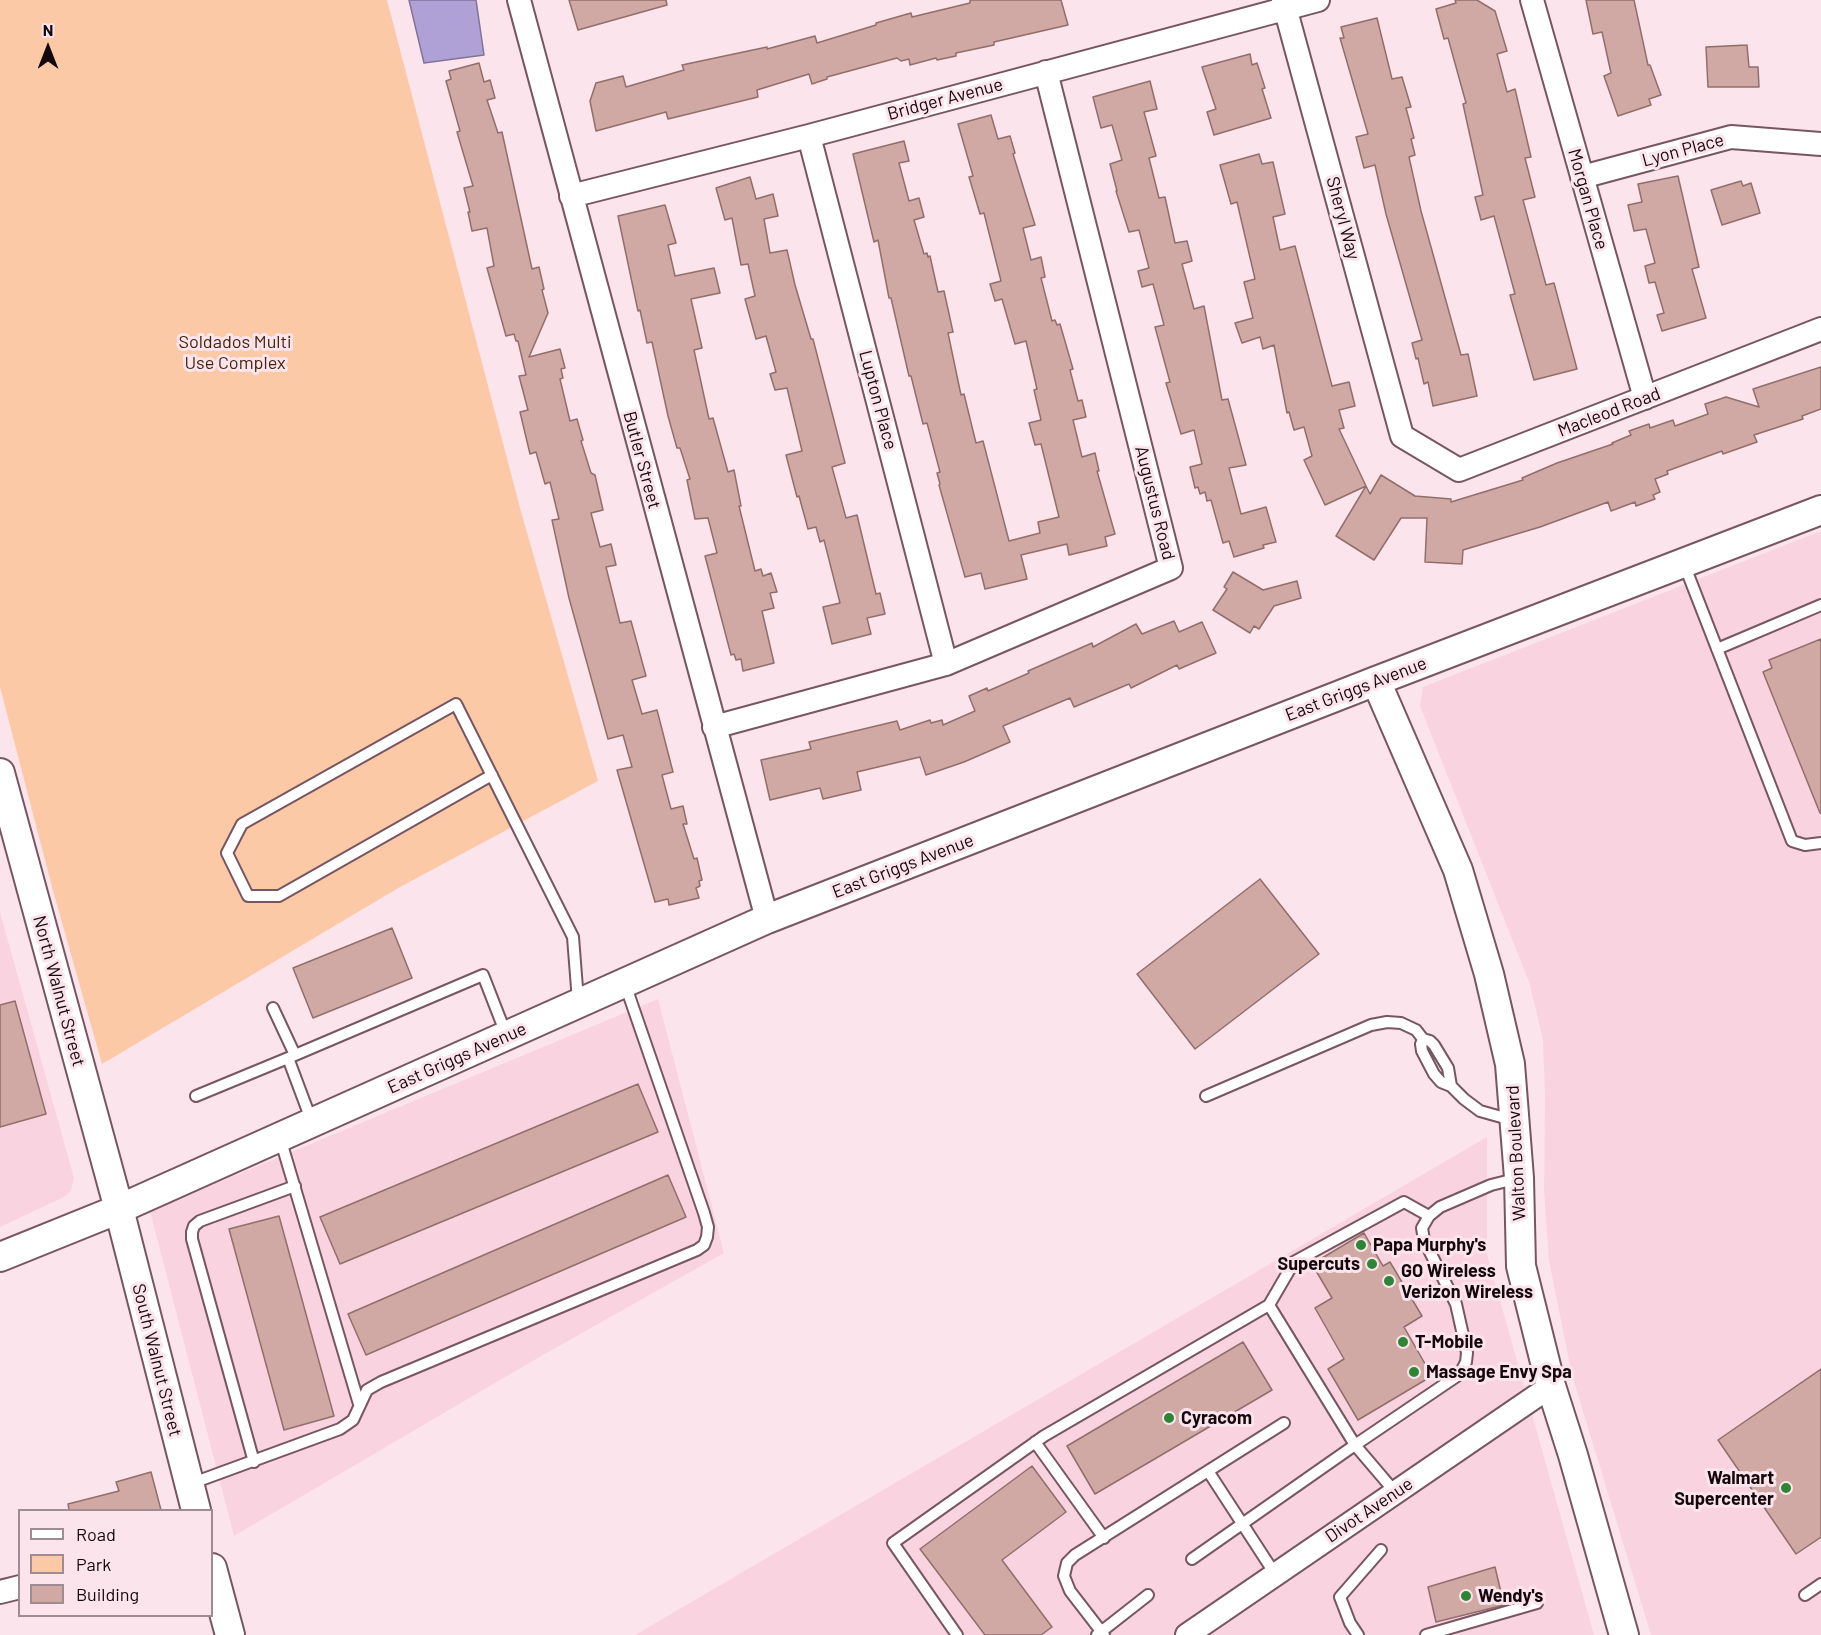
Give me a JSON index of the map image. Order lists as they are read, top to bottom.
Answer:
{
  "streets": {
    "street": [
      "Bridger Avenue",
      "Lyon Place",
      "Morgan Place",
      "Sheryl Way",
      "Lupton Place",
      "Macleod Road",
      "Butler Street",
      "Augustus Road",
      "East Griggs Avenue",
      "North Walnut Street",
      "Walton Boulevard",
      "South Walnut Street",
      "Divot Avenue"
    ]
  },
  "crossings": [
    ["Bridger Avenue", "Sheryl Way"],
    ["Bridger Avenue", "Lupton Place"],
    ["Bridger Avenue", "Butler Street"],
    ["Bridger Avenue", "Augustus Road"],
    ["Lyon Place", "Morgan Place"],
    ["Morgan Place", "Macleod Road"],
    ["Sheryl Way", "Macleod Road"],
    ["Lupton Place", "Augustus Road"],
    ["Butler Street", "Augustus Road"],
    ["Butler Street", "East Griggs Avenue"],
    ["East Griggs Avenue", "North Walnut Street"],
    ["East Griggs Avenue", "Walton Boulevard"],
    ["East Griggs Avenue", "South Walnut Street"],
    ["North Walnut Street", "South Walnut Street"],
    ["Walton Boulevard", "Divot Avenue"]
  ],
  "parks": ["Soldados Multi Use Complex"],
  "places": [
    "Papa Murphy's",
    "Supercuts",
    "GO Wireless Verizon Wireless",
    "T-Mobile",
    "Massage Envy Spa",
    "Cyracom",
    "Walmart Supercenter",
    "Wendy's"
  ],
  "legend": ["Road", "Park", "Building"],
  "north": "top"
}
